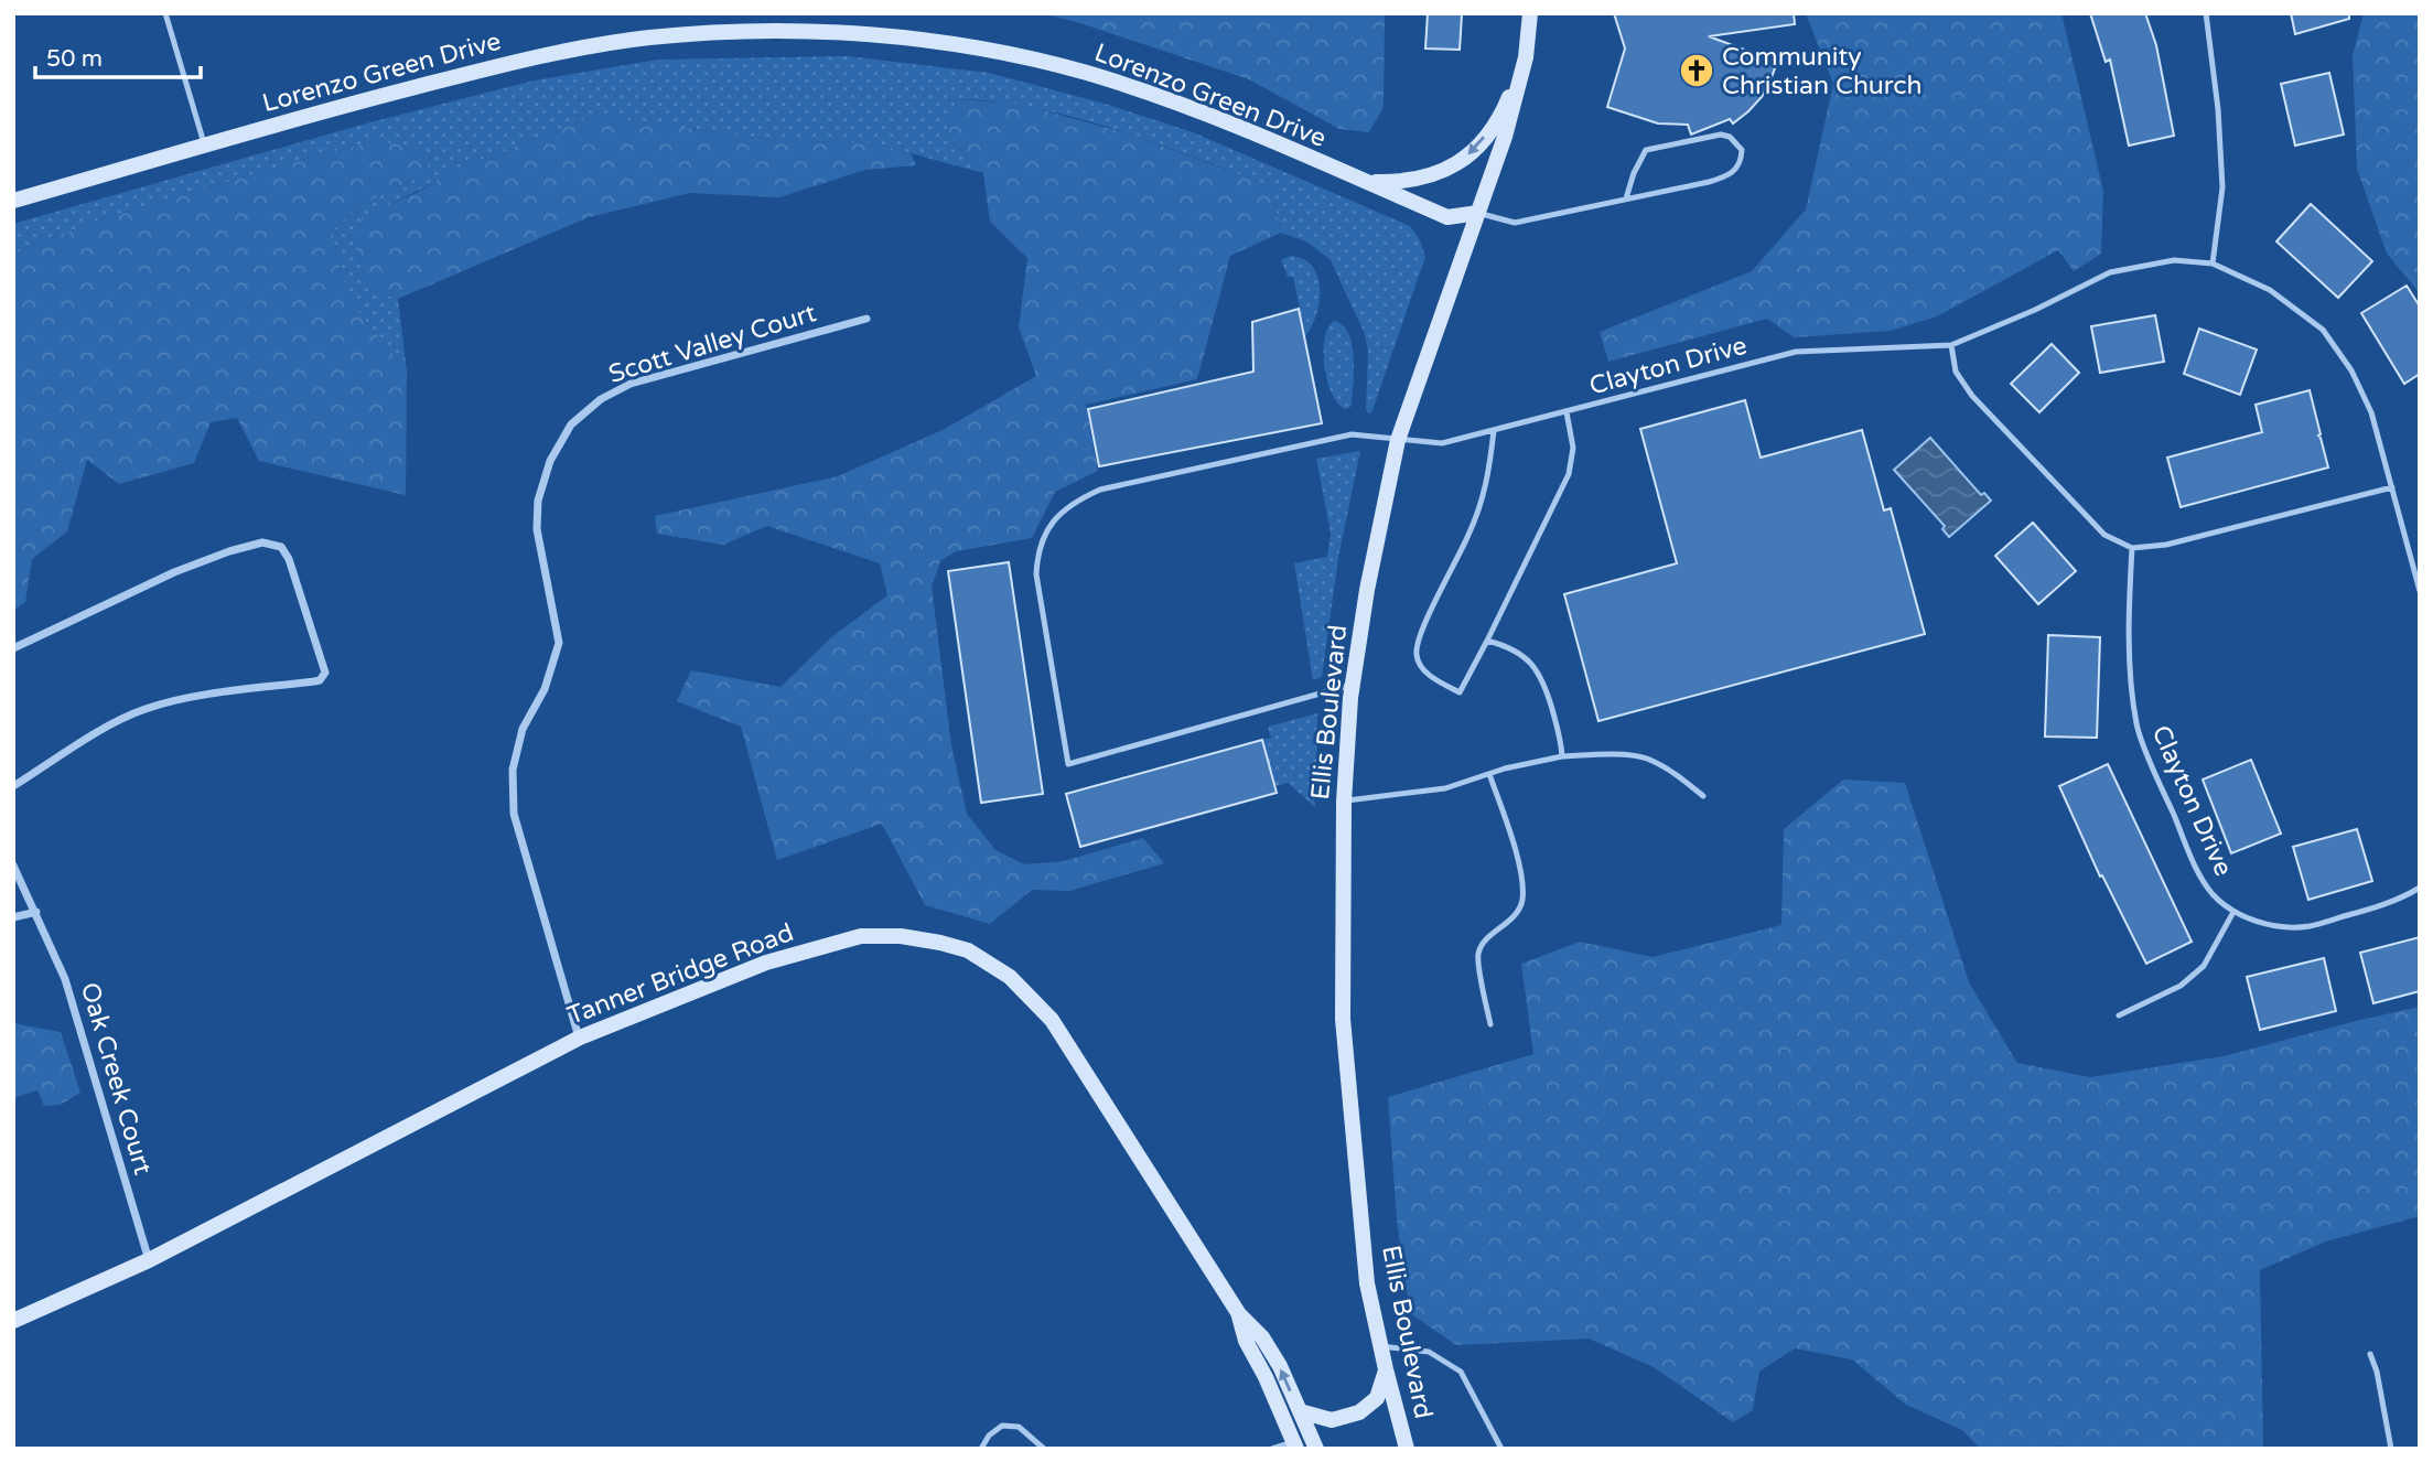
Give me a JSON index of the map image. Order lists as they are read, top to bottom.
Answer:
{
  "streets": {
    "main road": ["Lorenzo Green Drive", "Ellis Boulevard", "Tanner Bridge Road"],
    "street": ["Scott Valley Court", "Oak Creek Court"],
    "lane": ["Clayton Drive"]
  },
  "crossings": [
    ["Lorenzo Green Drive", "Ellis Boulevard"],
    ["Scott Valley Court", "Tanner Bridge Road"],
    ["Clayton Drive", "Ellis Boulevard"],
    ["Tanner Bridge Road", "Oak Creek Court"]
  ],
  "places": {
    "church": ["Community Christian Church"]
  },
  "scale_bar": "50 m"
}
